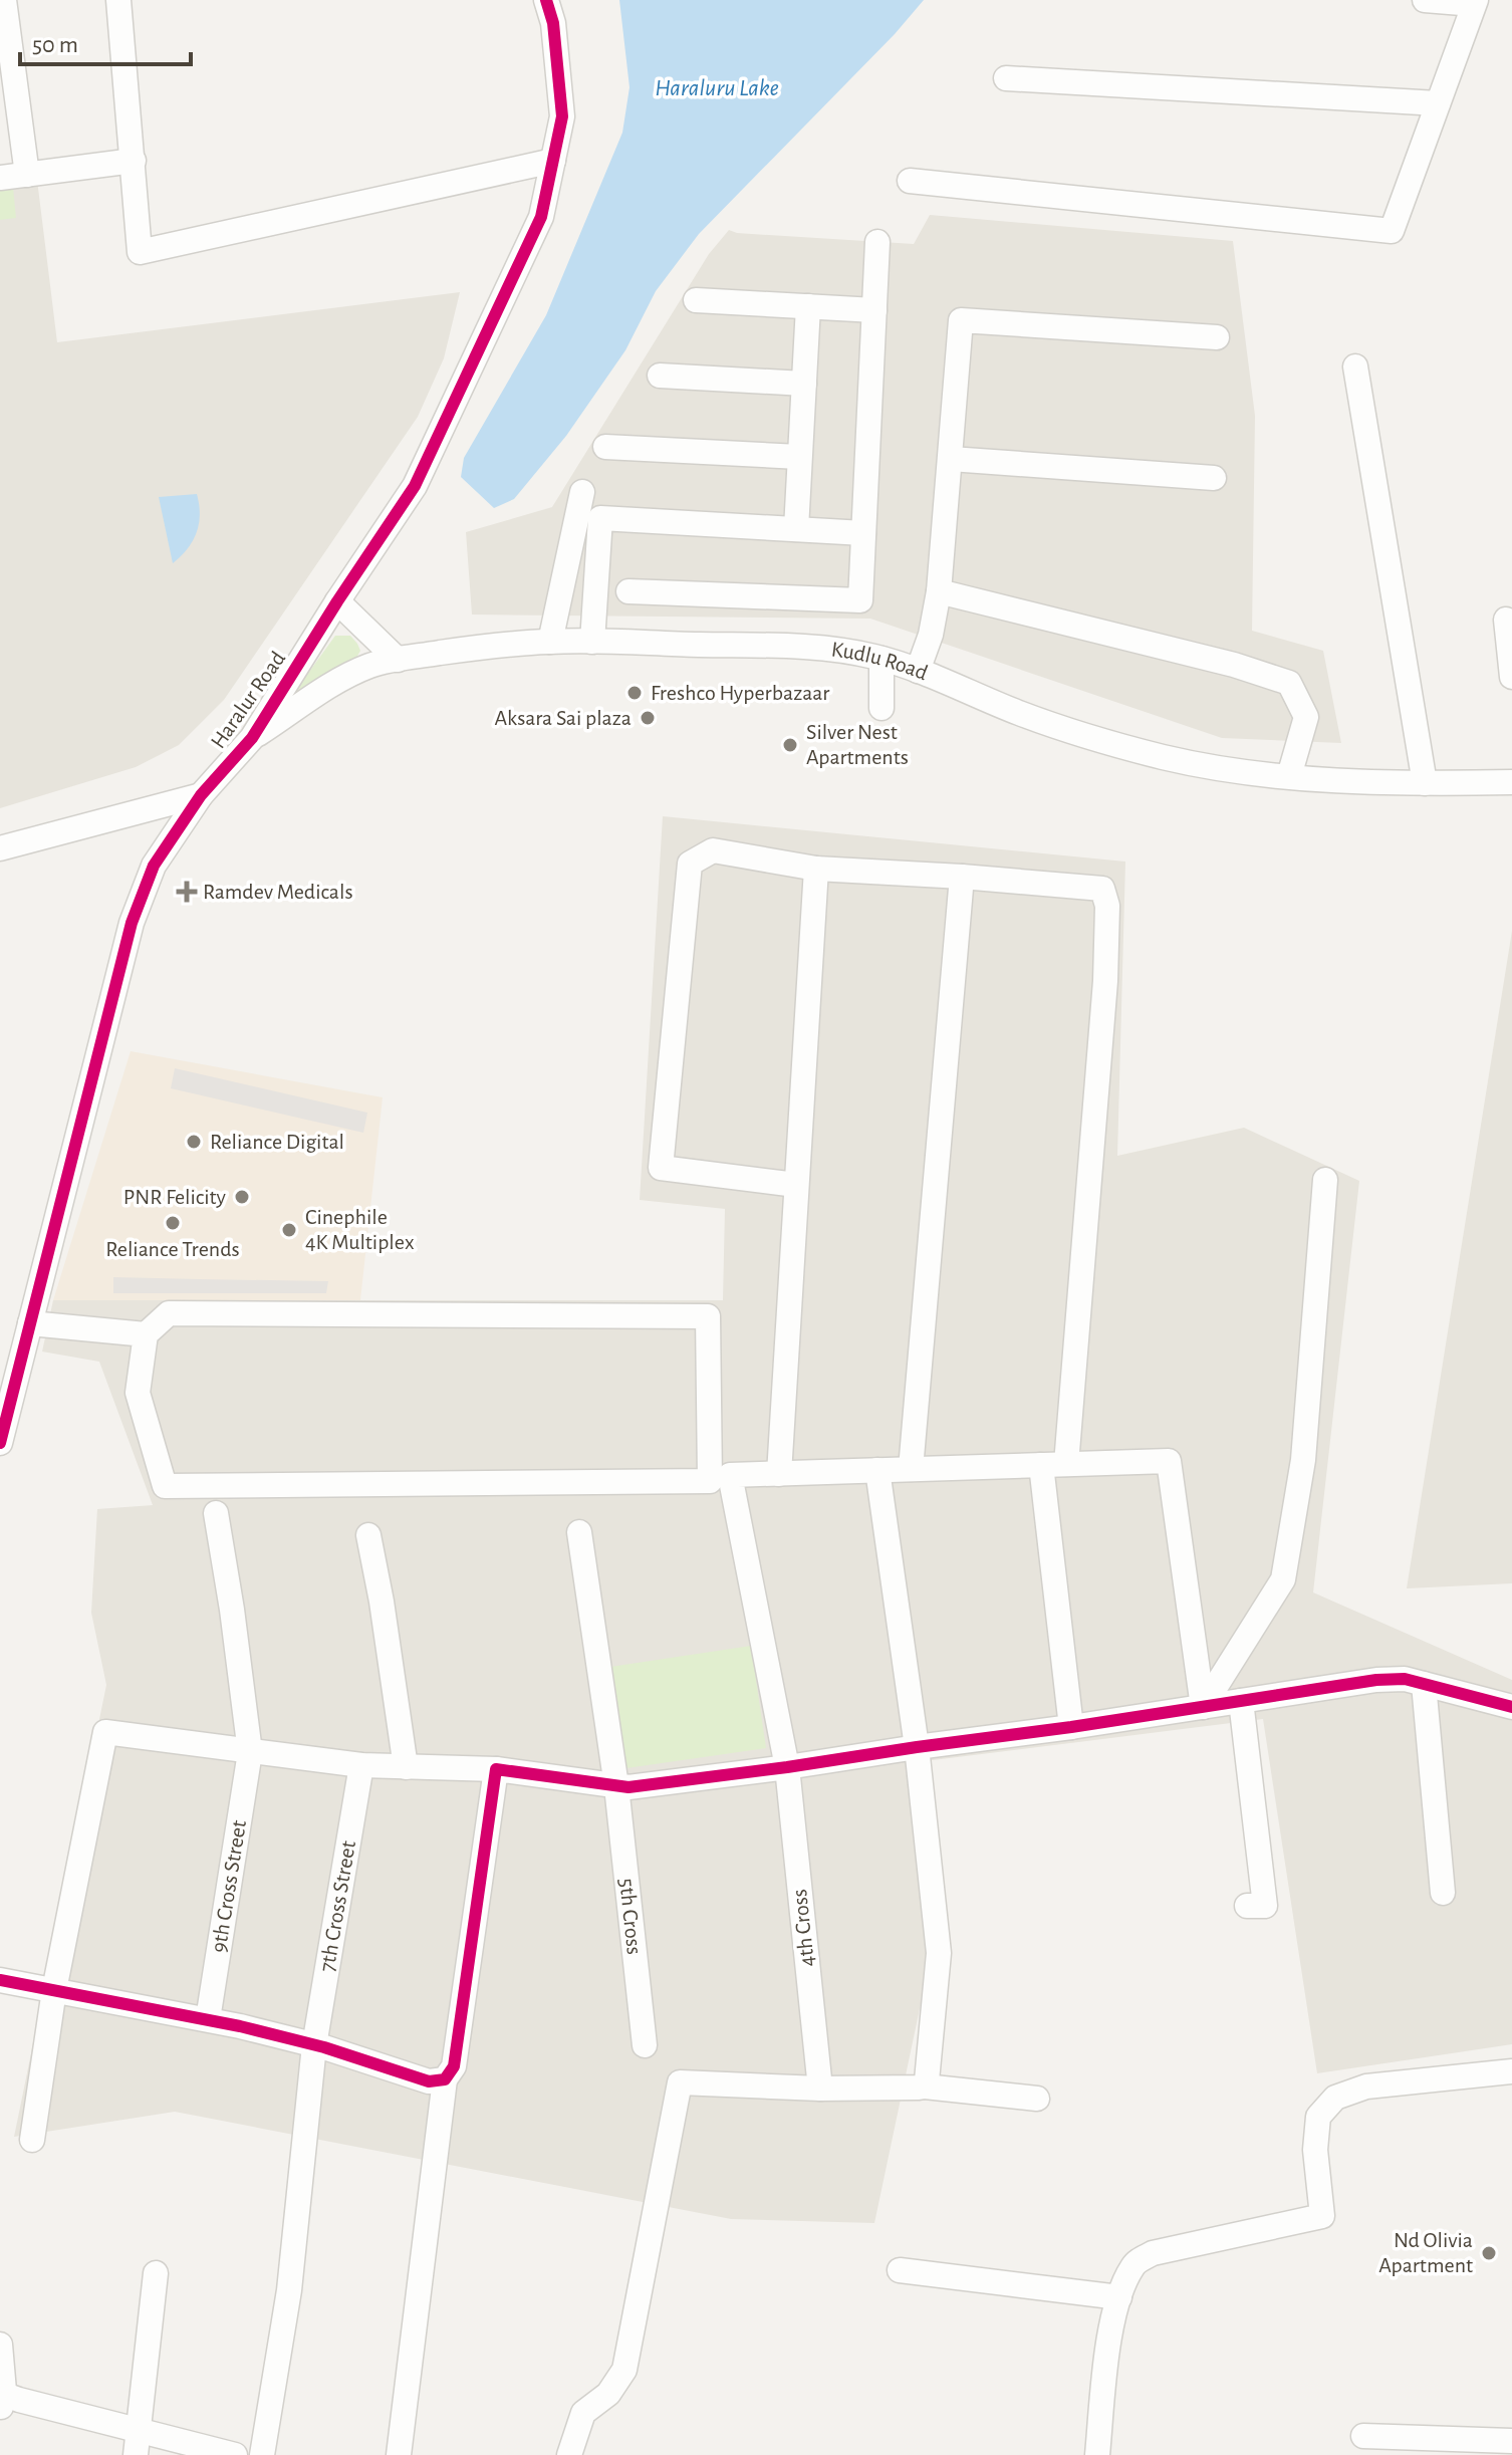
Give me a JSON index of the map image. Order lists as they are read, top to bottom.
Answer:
{
  "streets": {
    "street": [
      "Kudlu Road",
      "Haralur Road",
      "9th Cross Street",
      "7th Cross Street",
      "5th Cross",
      "4th Cross"
    ]
  },
  "crossings": [
    ["Kudlu Road", "Haralur Road"]
  ],
  "water": ["Haraluru Lake"],
  "places": {
    "other": [
      "Freshco Hyperbazaar",
      "Aksara Sai plaza",
      "Silver Nest Apartments",
      "Reliance Digital",
      "PNR Felicity",
      "Reliance Trends",
      "Cinephile 4K Multiplex",
      "Nd Olivia Apartment"
    ],
    "health": ["Ramdev Medicals"]
  },
  "scale_bar": "50 m"
}
